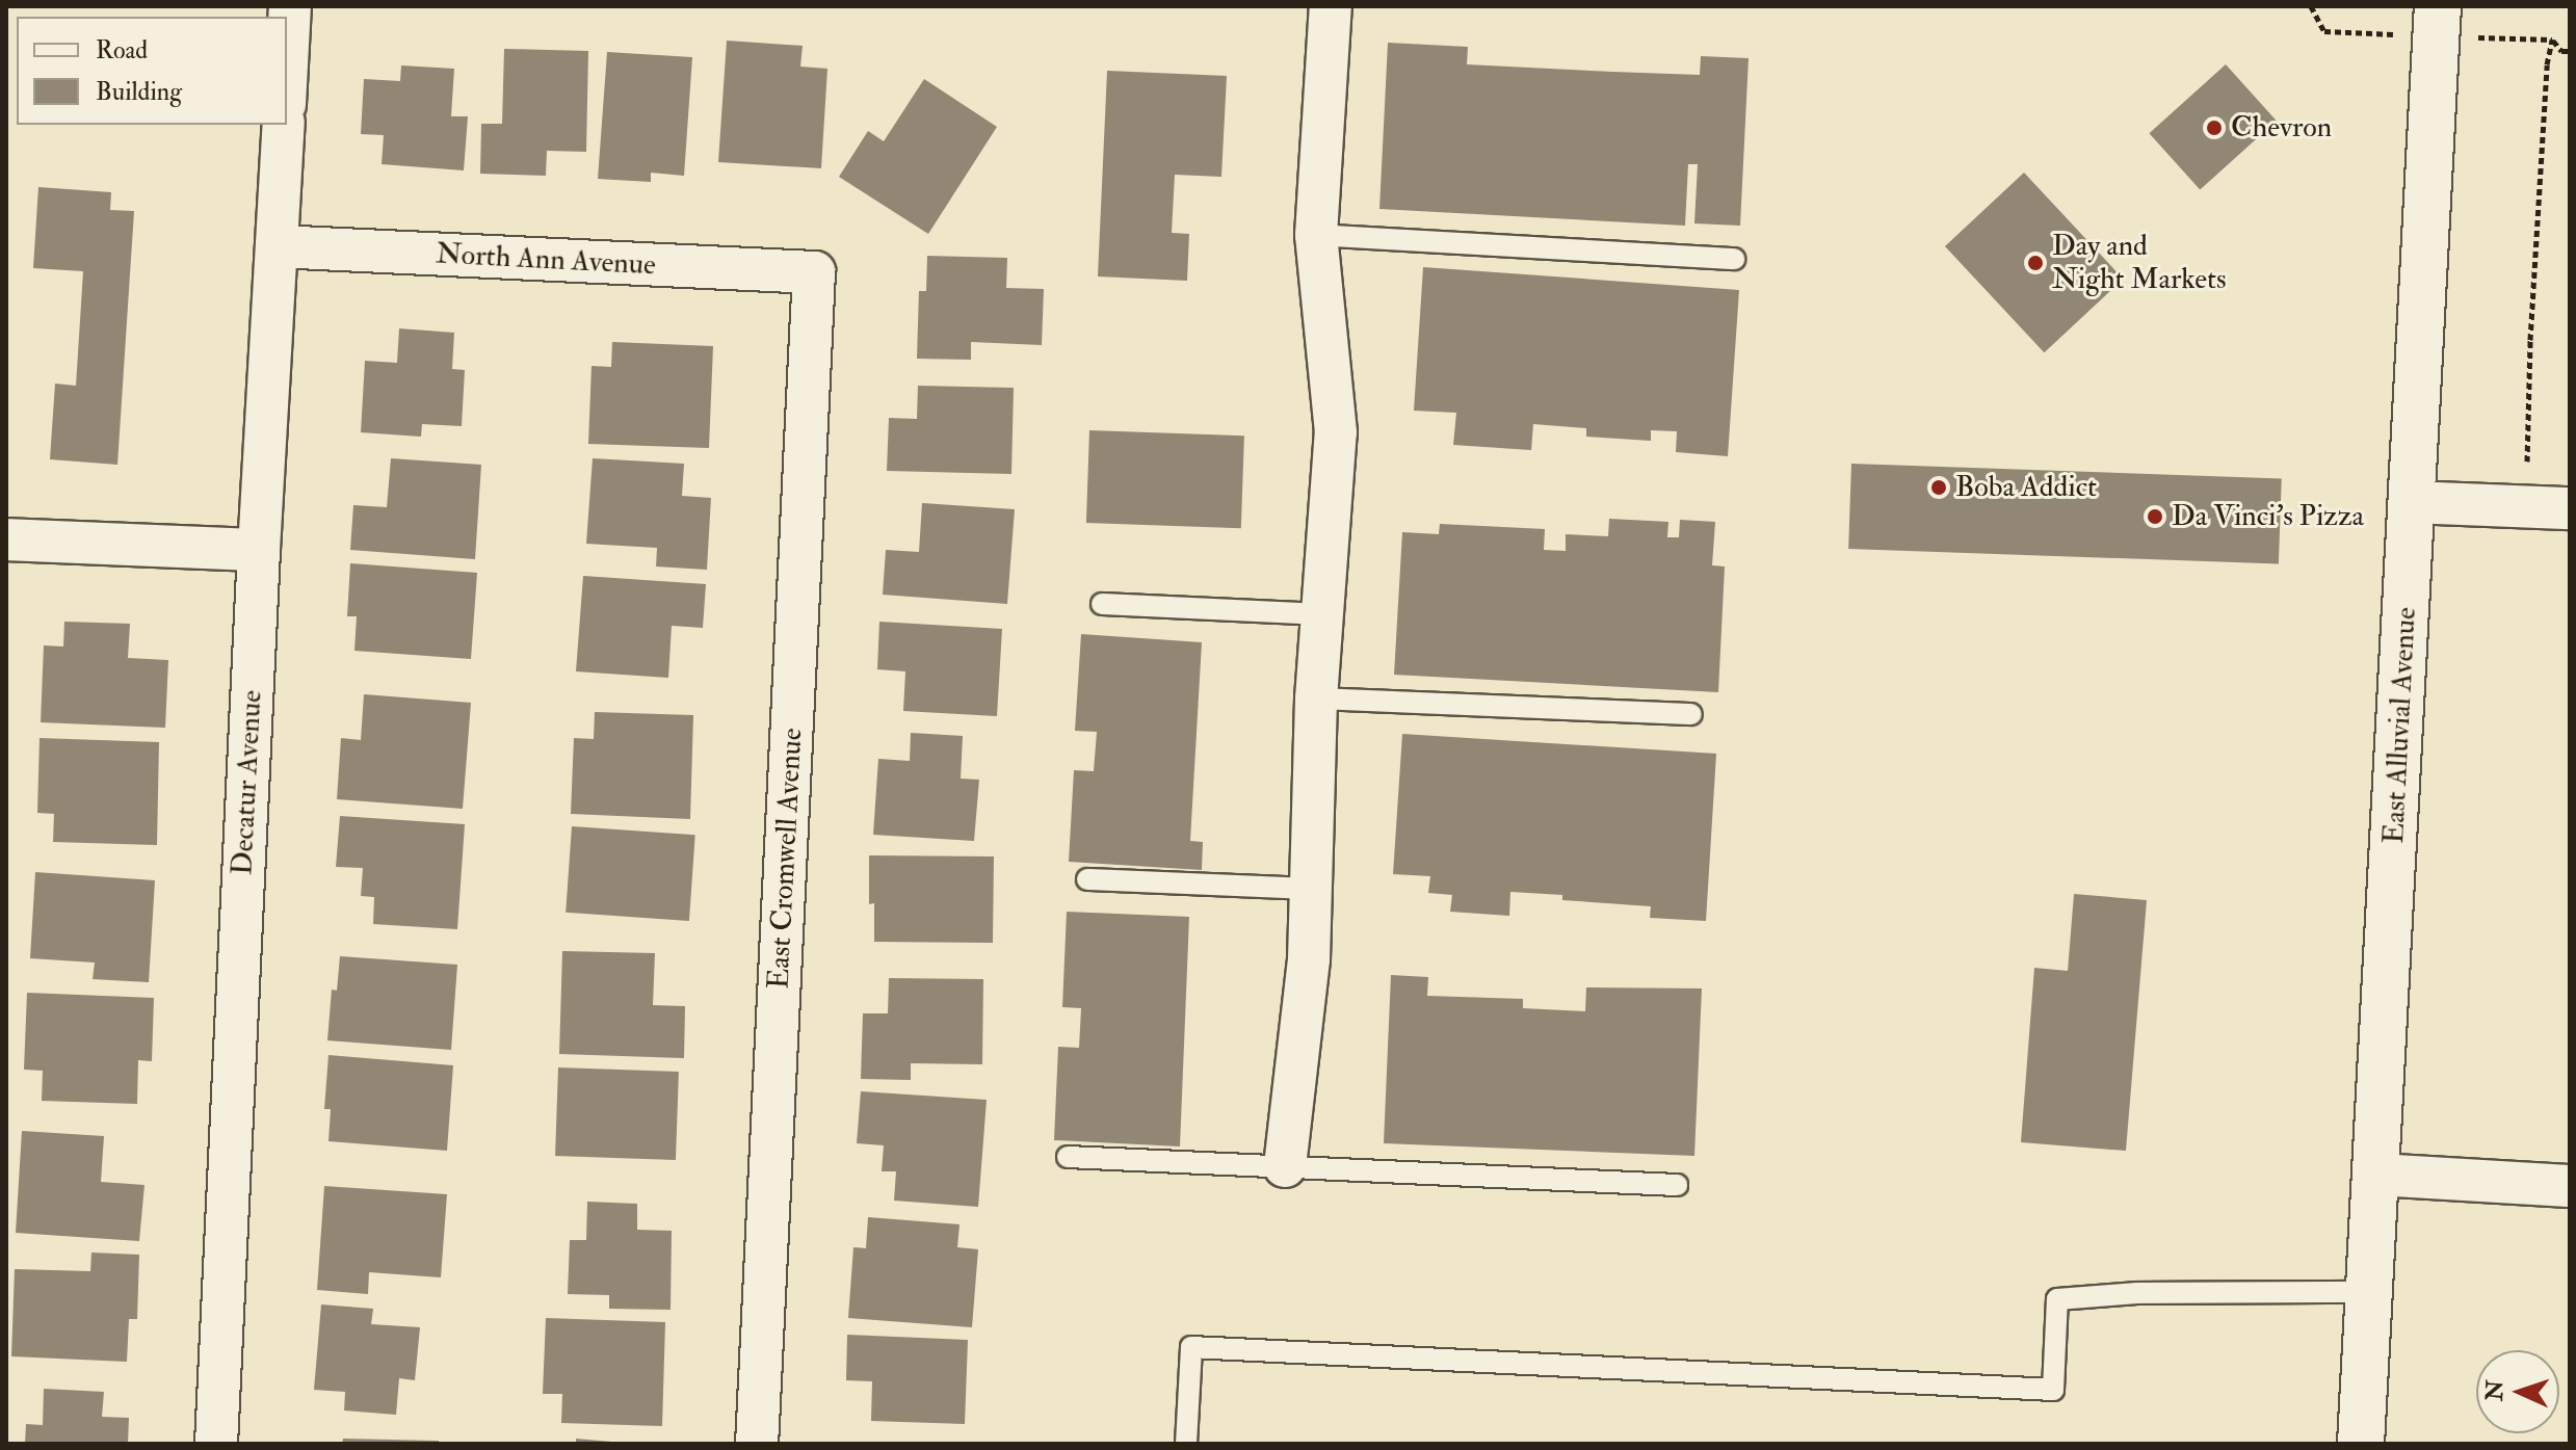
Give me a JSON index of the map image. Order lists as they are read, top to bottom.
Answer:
{
  "streets": {
    "street": [
      "North Ann Avenue",
      "East Alluvial Avenue",
      "Decatur Avenue",
      "East Cromwell Avenue"
    ]
  },
  "crossings": [
    ["North Ann Avenue", "Decatur Avenue"],
    ["North Ann Avenue", "East Cromwell Avenue"]
  ],
  "places": [
    "Chevron",
    "Day and Night Markets",
    "Boba Addict",
    "Da Vinci's Pizza"
  ],
  "legend": ["Road", "Building"],
  "north": "left"
}
